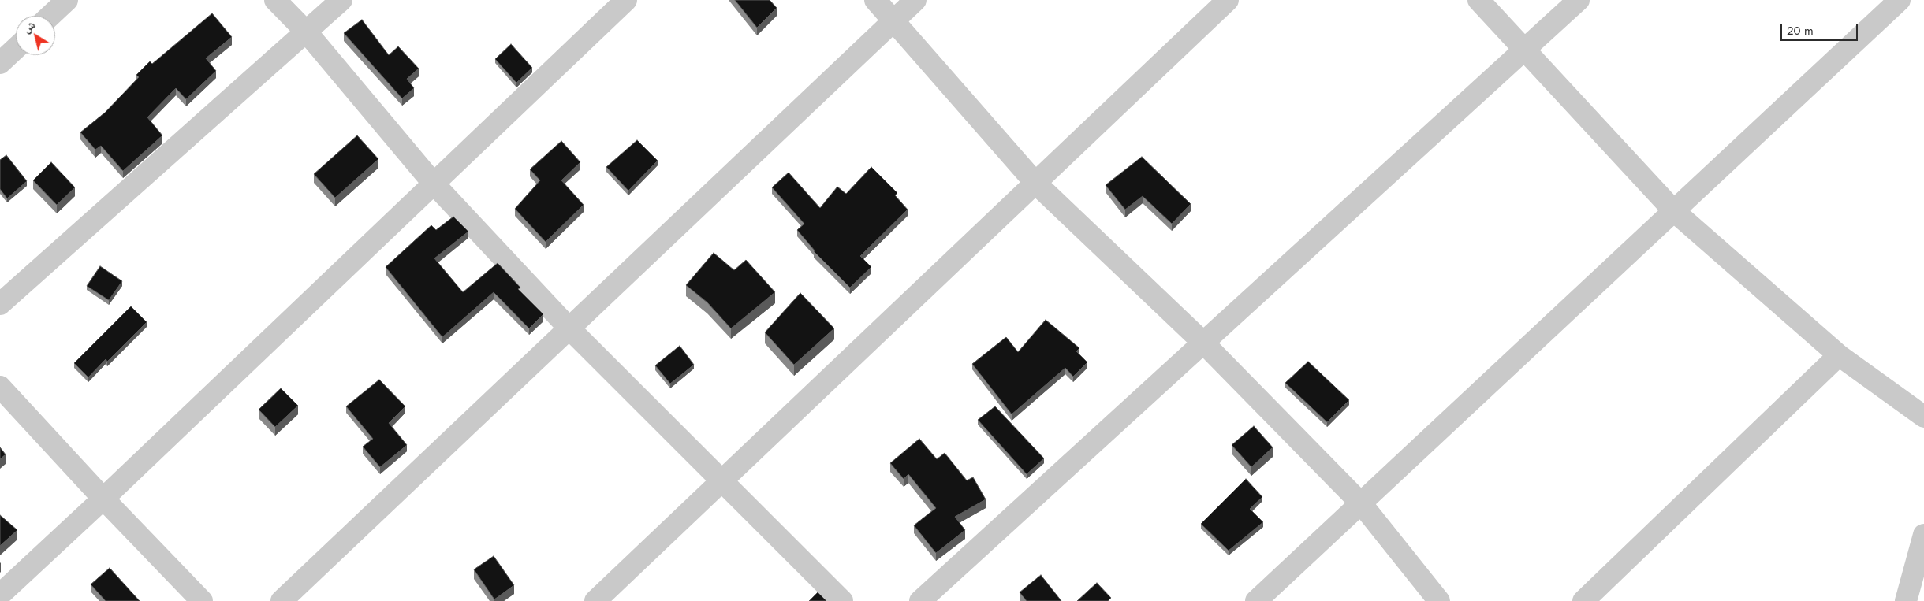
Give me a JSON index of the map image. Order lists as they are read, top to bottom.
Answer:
{
  "scale_bar": "20 m",
  "north": "top left"
}
